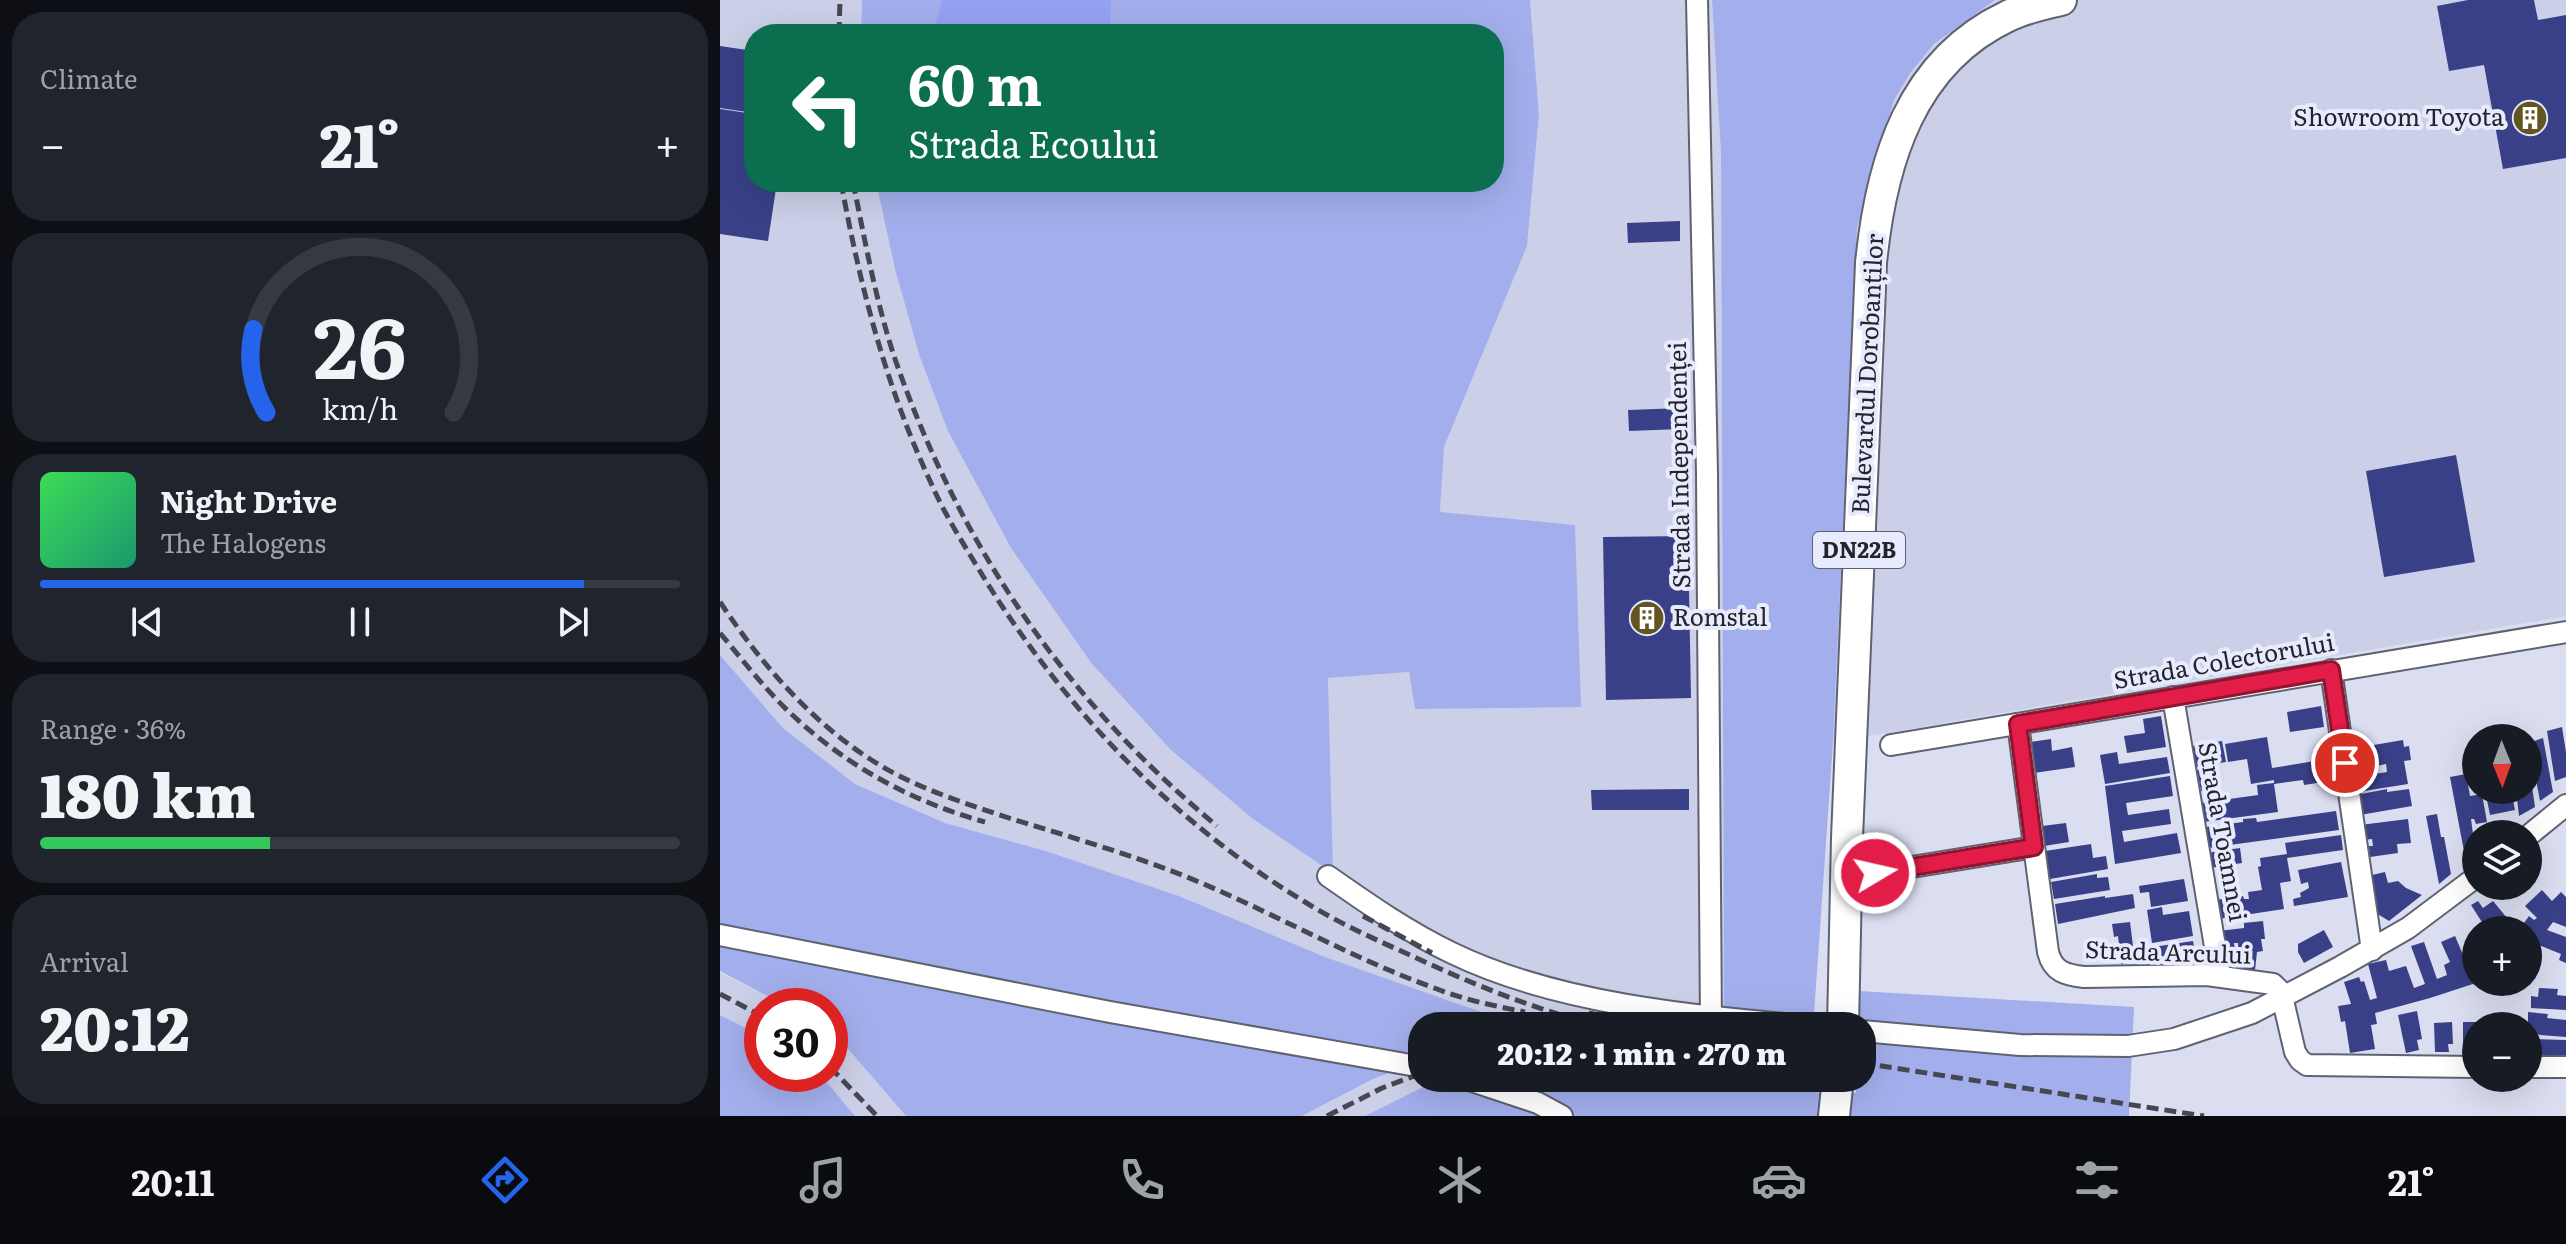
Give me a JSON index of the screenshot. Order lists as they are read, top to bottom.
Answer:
{
  "streets": {
    "main road": ["Bulevardul Dorobanților", "DN22B"],
    "street": [
      "Strada Independenței",
      "Strada Colectorului",
      "Strada Toamnei",
      "Strada Arcului"
    ]
  },
  "crossings": [
    ["Strada Colectorului", "Strada Toamnei"],
    ["Strada Toamnei", "Strada Arcului"]
  ],
  "places": {
    "building": ["Showroom Toyota", "Romstal"]
  },
  "north": "bottom",
  "page": {
    "tile": [
      "Climate",
      ["Range · 36%", "180 km"],
      ["Arrival", "20:12"]
    ],
    "turn": ["60 m", "Strada Ecoului"],
    "heat": ["−", "21°", "+"],
    "song": ["Night Drive", "The Halogens"],
    "map_buttons": ["+", "−"],
    "limit": "30",
    "trip": "20:12 · 1 min · 270 m",
    "tabs": ["20:11", "21°"],
    "gauge": ["26", "km/h"]
  }
}
